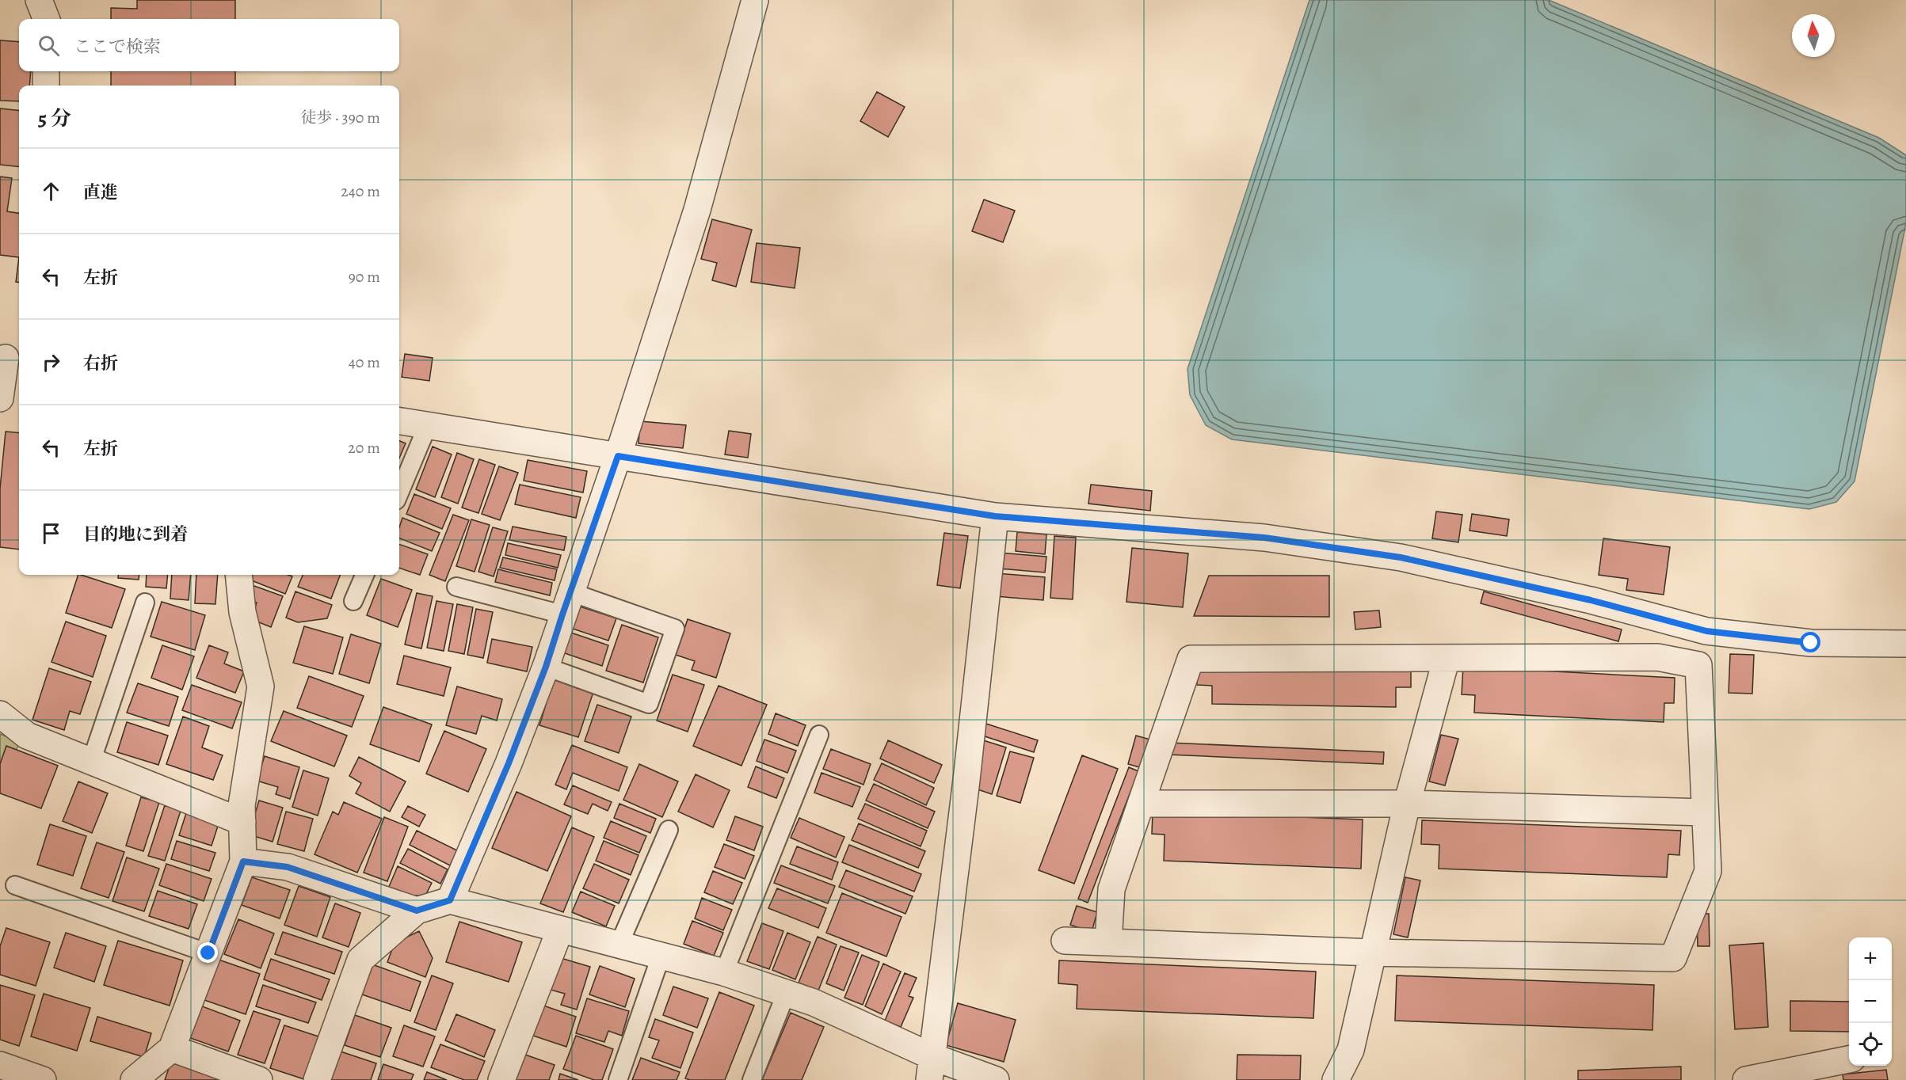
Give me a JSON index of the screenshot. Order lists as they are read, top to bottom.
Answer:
{
  "north": "top",
  "page": {
    "search": "ここで検索",
    "heading": ["5 分", "徒歩 · 390 m"],
    "list": [
      ["直進", "240 m"],
      ["左折", "90 m"],
      ["右折", "40 m"],
      ["左折", "20 m"],
      "目的地に到着"
    ],
    "map_buttons": ["+", "−"]
  }
}
